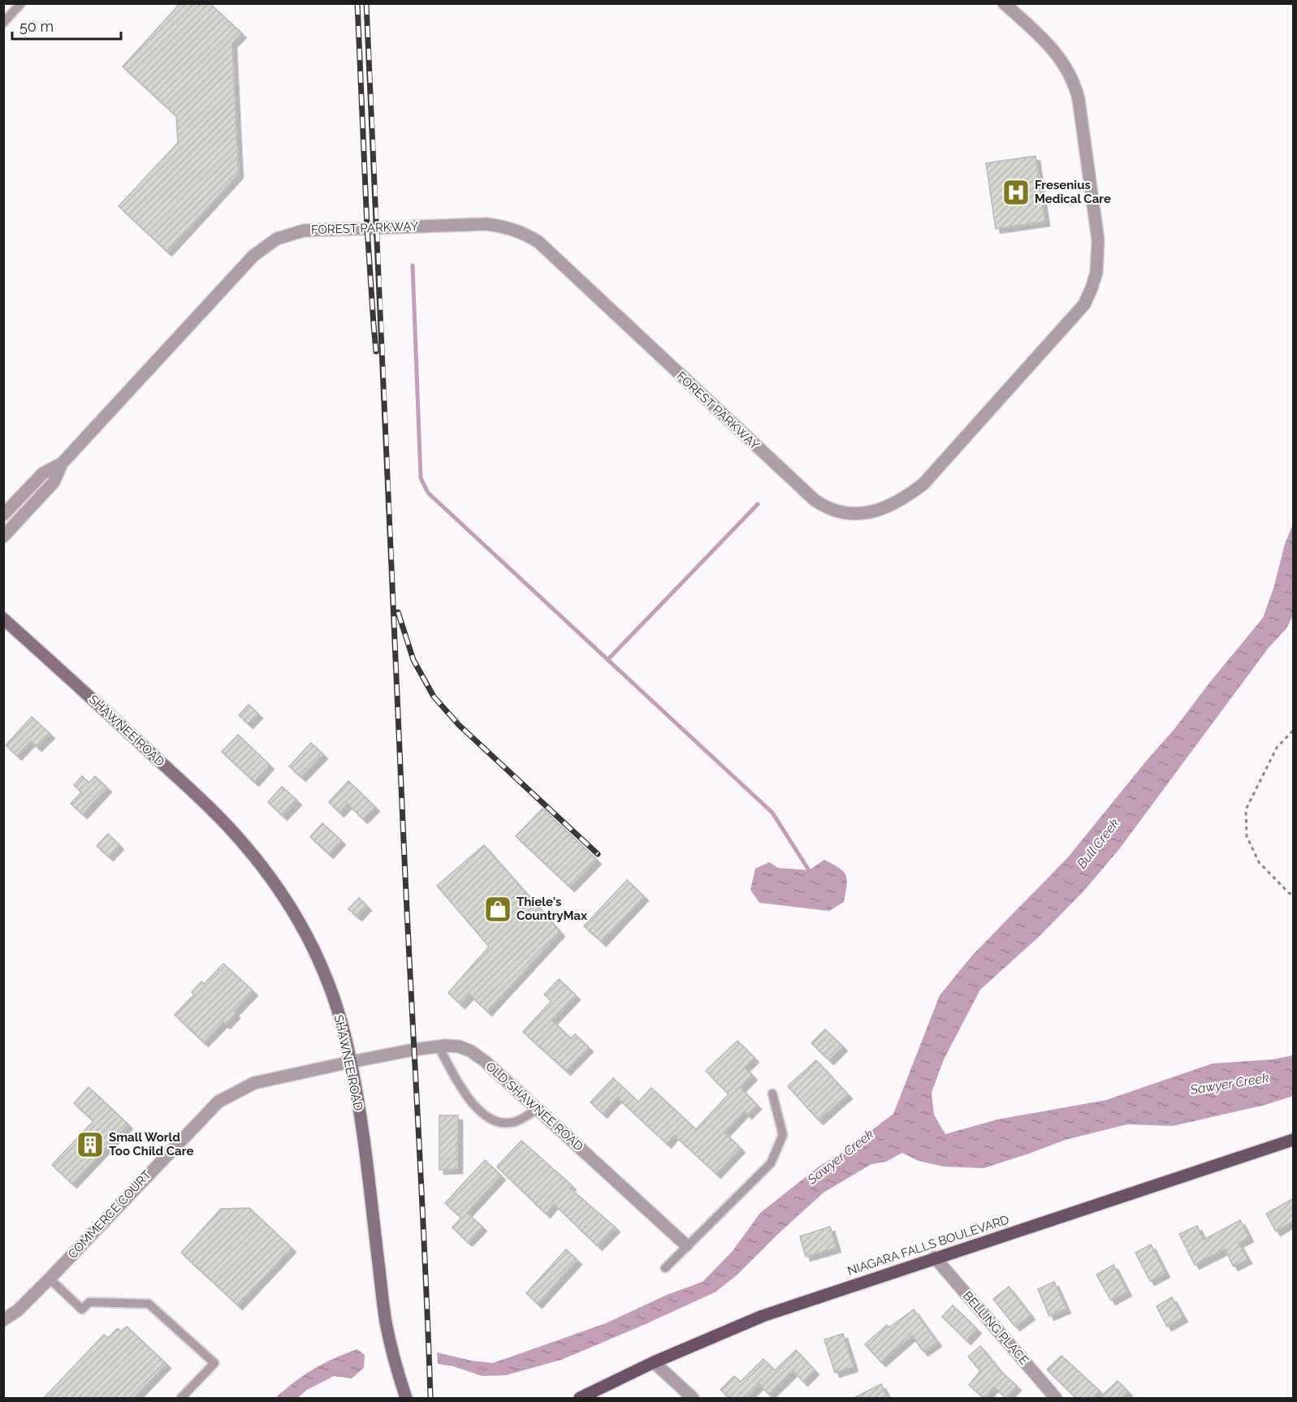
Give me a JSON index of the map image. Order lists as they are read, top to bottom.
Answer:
{
  "streets": {
    "main road": ["SHAWNEE ROAD", "NIAGARA FALLS BOULEVARD"],
    "street": [
      "FOREST PARKWAY",
      "OLD SHAWNEE ROAD",
      "COMMERCE COURT",
      "BELLING PLACE"
    ]
  },
  "crossings": [
    ["SHAWNEE ROAD", "OLD SHAWNEE ROAD"],
    ["SHAWNEE ROAD", "COMMERCE COURT"],
    ["OLD SHAWNEE ROAD", "COMMERCE COURT"],
    ["NIAGARA FALLS BOULEVARD", "BELLING PLACE"]
  ],
  "water": ["Bull Creek", "Sawyer Creek"],
  "places": {
    "hospital": ["Fresenius Medical Care"],
    "shop": ["Thiele's CountryMax"],
    "building": ["Small World Too Child Care"]
  },
  "scale_bar": "50 m"
}
